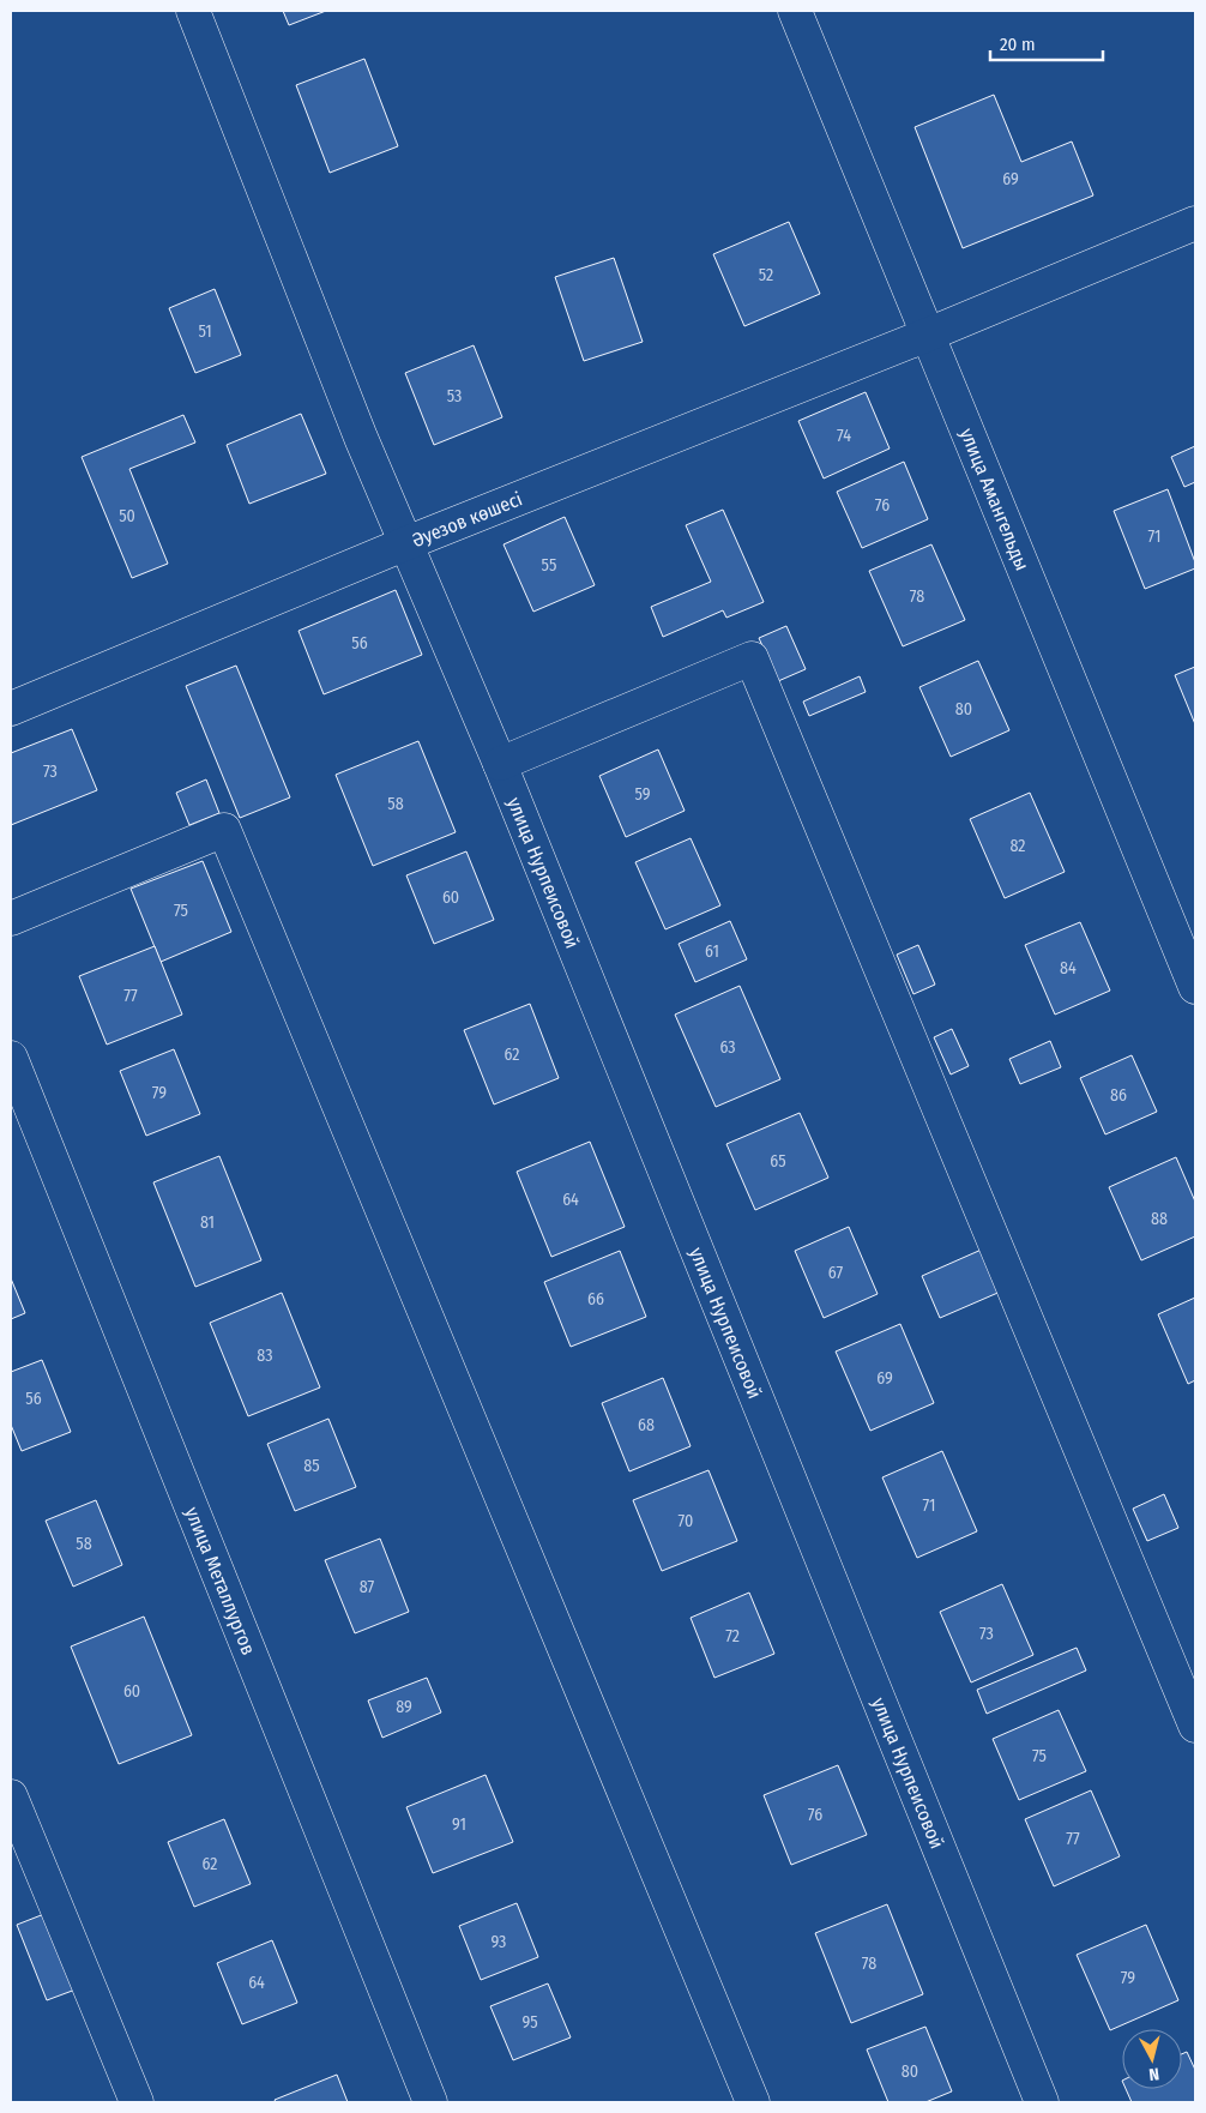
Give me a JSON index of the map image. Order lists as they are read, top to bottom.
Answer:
{
  "streets": {
    "street": [
      "улица Амангельды",
      "Әуезов көшесі",
      "улица Нурпеисовой",
      "улица Металлургов"
    ]
  },
  "crossings": [
    ["улица Амангельды", "Әуезов көшесі"],
    ["Әуезов көшесі", "улица Нурпеисовой"]
  ],
  "house_numbers": [
    "69",
    "52",
    "51",
    "53",
    "74",
    "76",
    "50",
    "71",
    "55",
    "78",
    "56",
    "80",
    "73",
    "59",
    "58",
    "82",
    "60",
    "75",
    "61",
    "84",
    "77",
    "63",
    "62",
    "79",
    "86",
    "65",
    "64",
    "88",
    "81",
    "67",
    "66",
    "83",
    "69",
    "56",
    "68",
    "85",
    "71",
    "70",
    "58",
    "87",
    "73",
    "72",
    "60",
    "89",
    "75",
    "76",
    "91",
    "77",
    "62",
    "93",
    "78",
    "79",
    "64",
    "95",
    "80"
  ],
  "scale_bar": "20 m",
  "north": "bottom"
}
